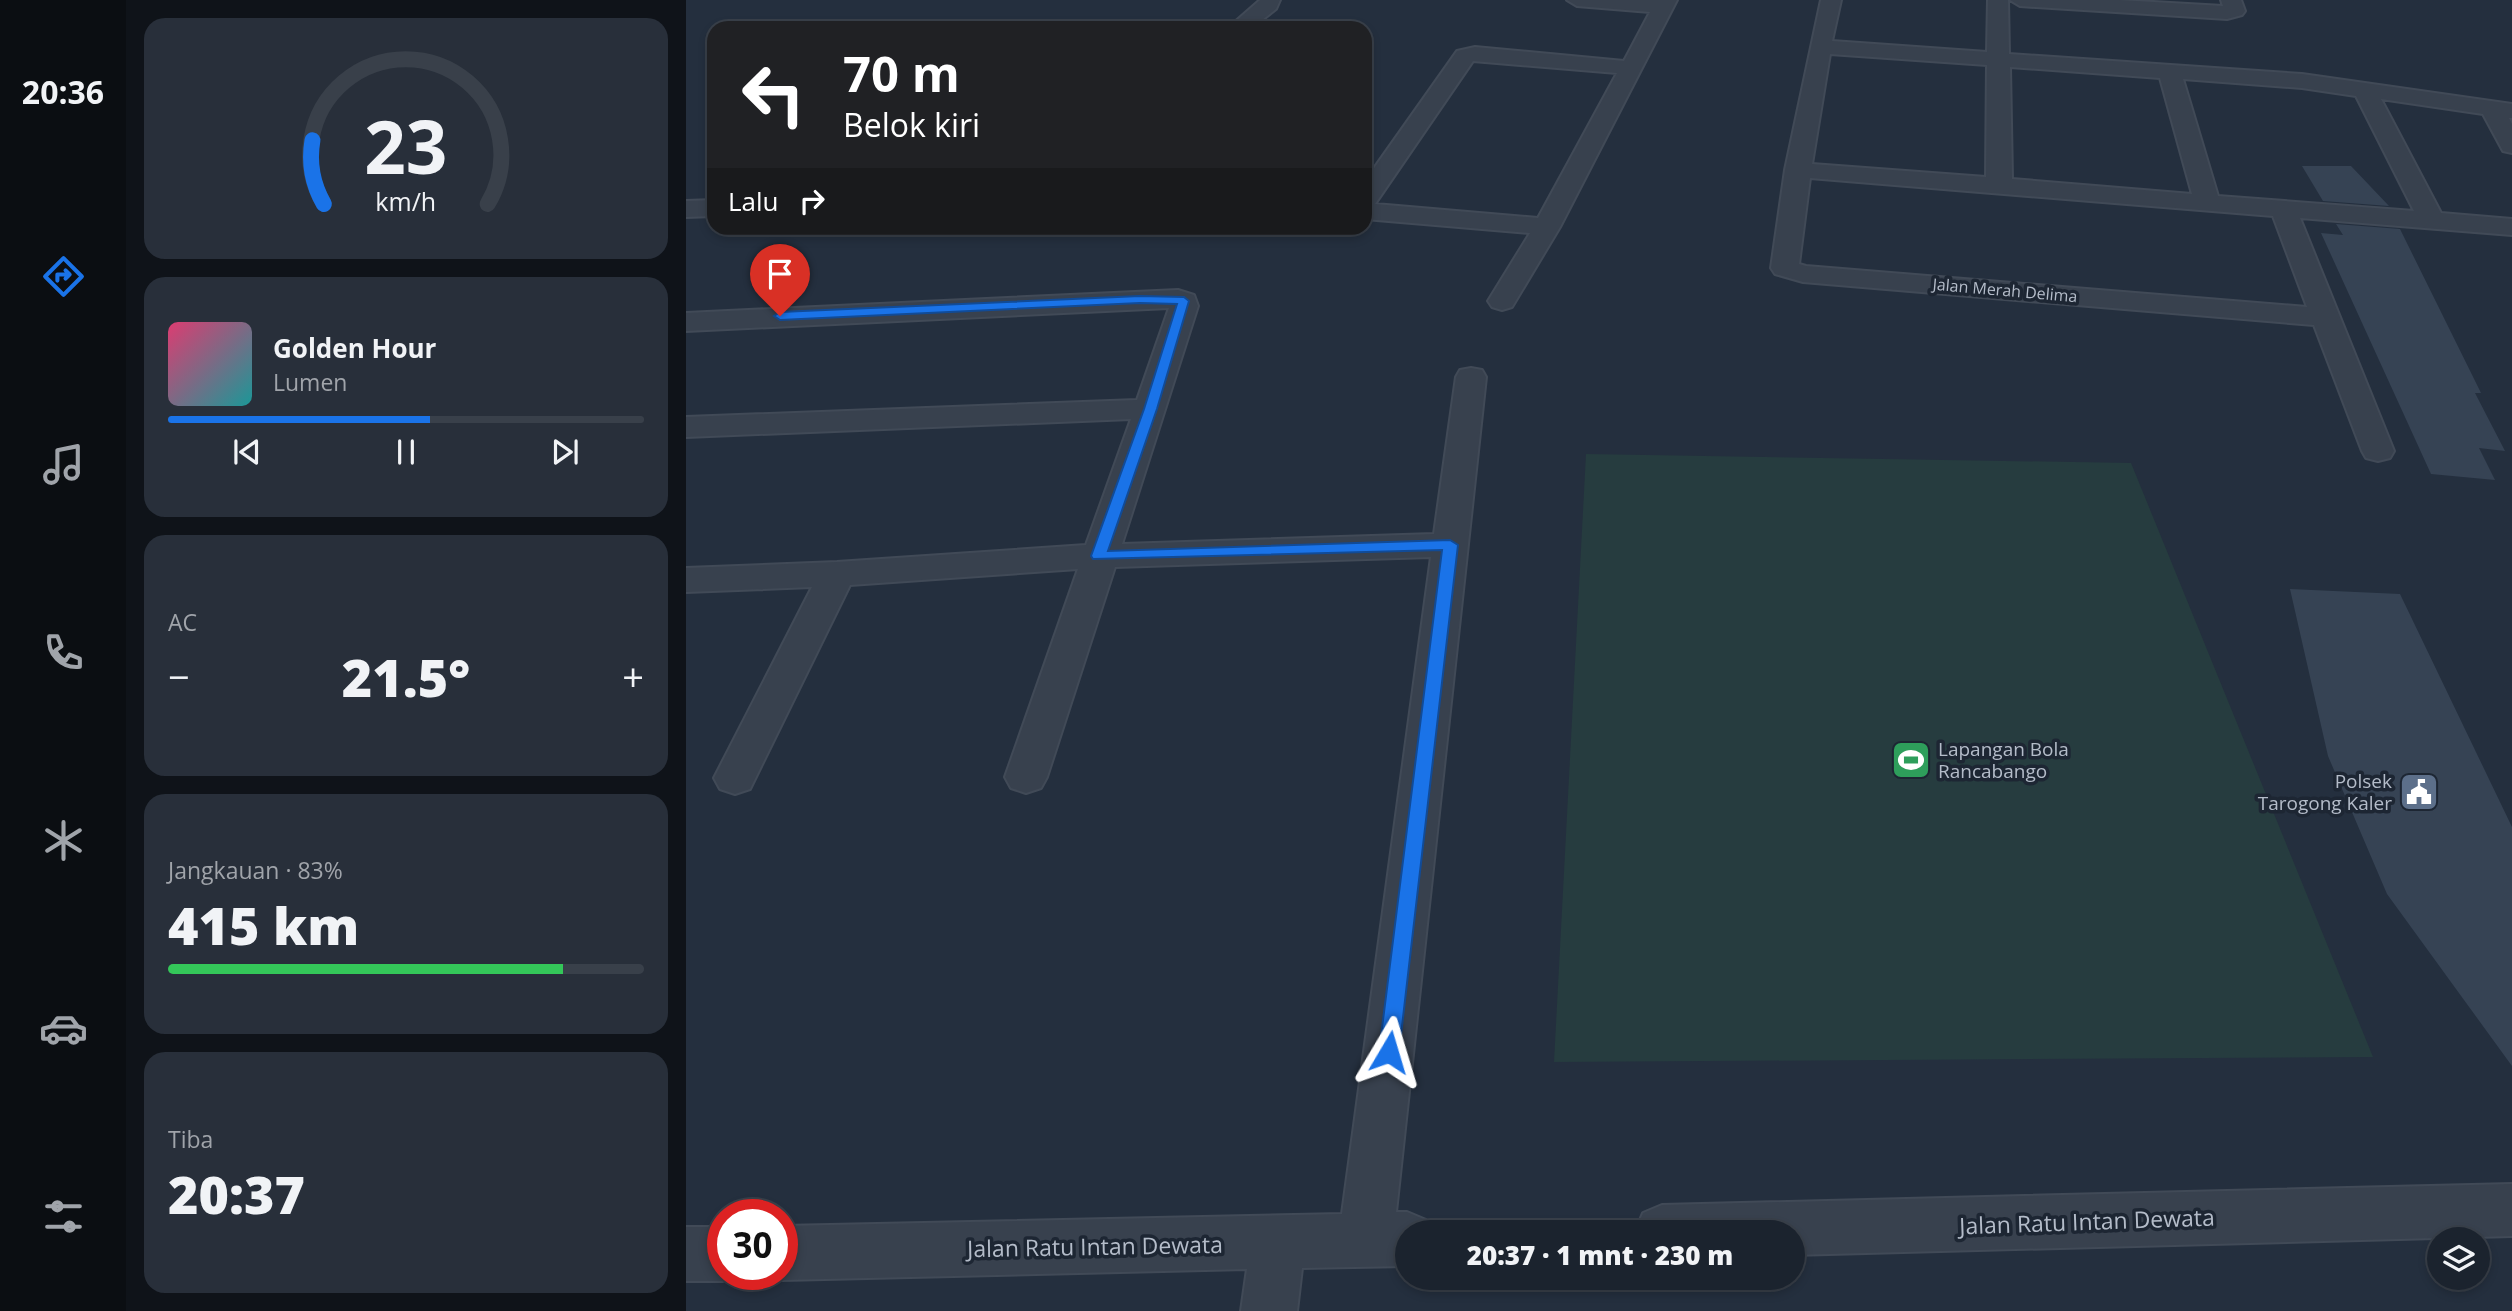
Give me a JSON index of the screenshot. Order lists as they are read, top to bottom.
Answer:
{
  "streets": {
    "street": ["Jalan Merah Delima", "Jalan Ratu Intan Dewata"]
  },
  "places": {
    "sports": ["Lapangan Bola Rancabango"],
    "public building": ["Polsek Tarogong Kaler"]
  },
  "page": {
    "tabs": "20:36",
    "turn": ["70 m", "Belok kiri"],
    "then": "Lalu",
    "song": ["Golden Hour", "Lumen"],
    "tile": [
      "AC",
      ["Jangkauan · 83%", "415 km"],
      ["Tiba", "20:37"]
    ],
    "heat": ["−", "21.5°", "+"],
    "limit": "30",
    "trip": "20:37 · 1 mnt · 230 m",
    "gauge": ["23", "km/h"]
  }
}
